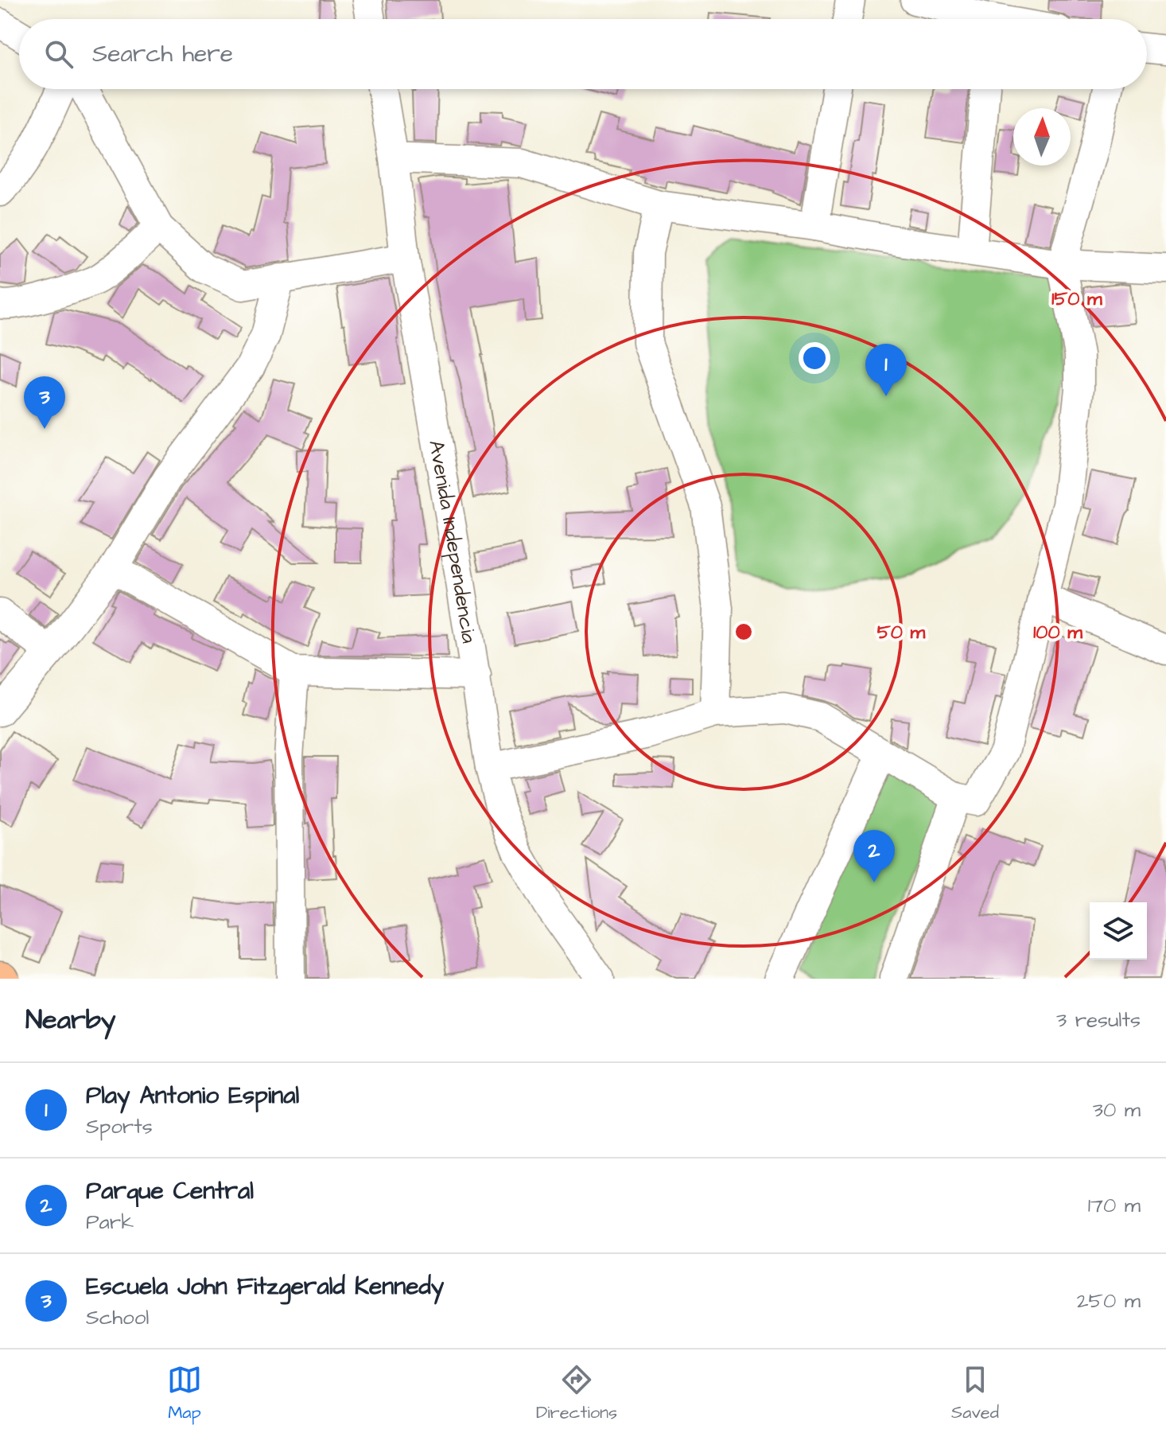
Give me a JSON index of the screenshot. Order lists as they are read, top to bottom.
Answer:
{
  "streets": {
    "street": ["Avenida Independencia"]
  },
  "north": "top",
  "page": {
    "search": "Search here",
    "pins": ["1", "3", "2"],
    "heading": ["Nearby", "3 results"],
    "list": [
      {
        "mark": "1",
        "name": "Play Antonio Espinal",
        "note": "Sports",
        "value": "30 m"
      },
      {
        "mark": "2",
        "name": "Parque Central",
        "note": "Park",
        "value": "170 m"
      },
      {
        "mark": "3",
        "name": "Escuela John Fitzgerald Kennedy",
        "note": "School",
        "value": "250 m"
      }
    ],
    "nav": ["Map", "Directions", "Saved"]
  },
  "rings": ["150 m", "50 m", "100 m"]
}
